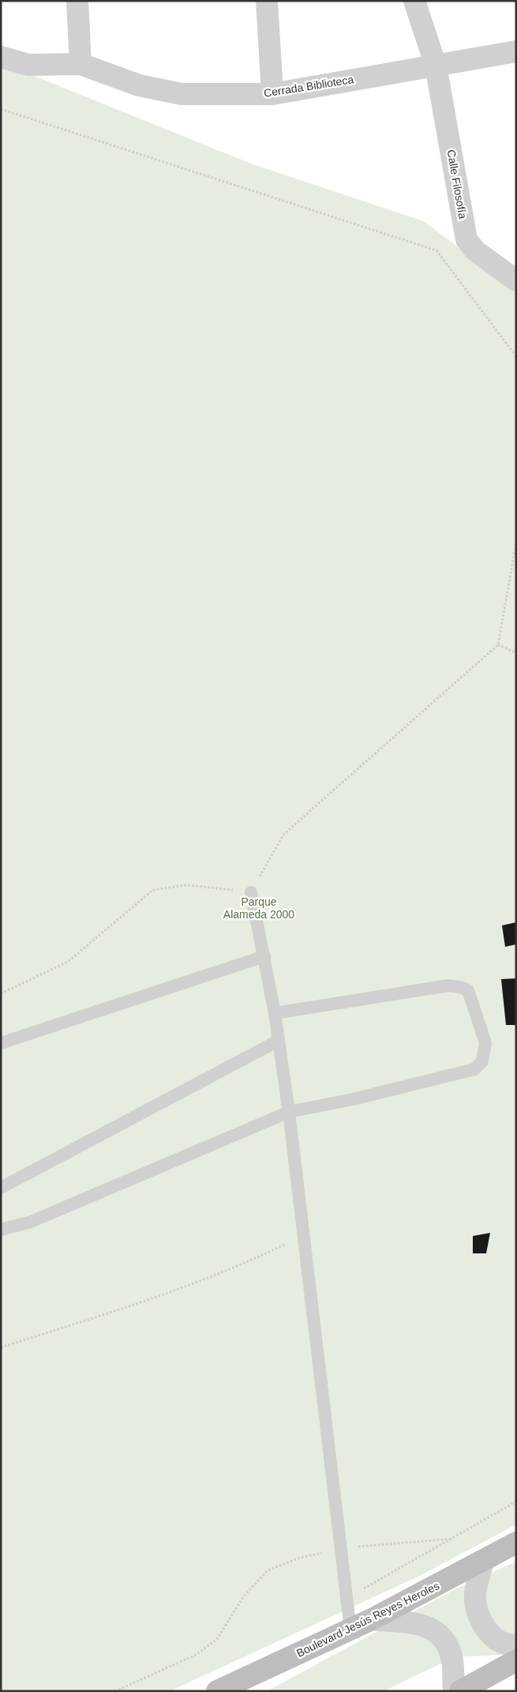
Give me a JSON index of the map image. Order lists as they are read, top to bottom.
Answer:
{
  "streets": {
    "main road": ["Boulevard Jesús Reyes Heroles"],
    "street": ["Cerrada Biblioteca", "Calle Filosofía"]
  },
  "crossings": [
    ["Cerrada Biblioteca", "Calle Filosofía"]
  ],
  "parks": ["Parque Alameda 2000"]
}
